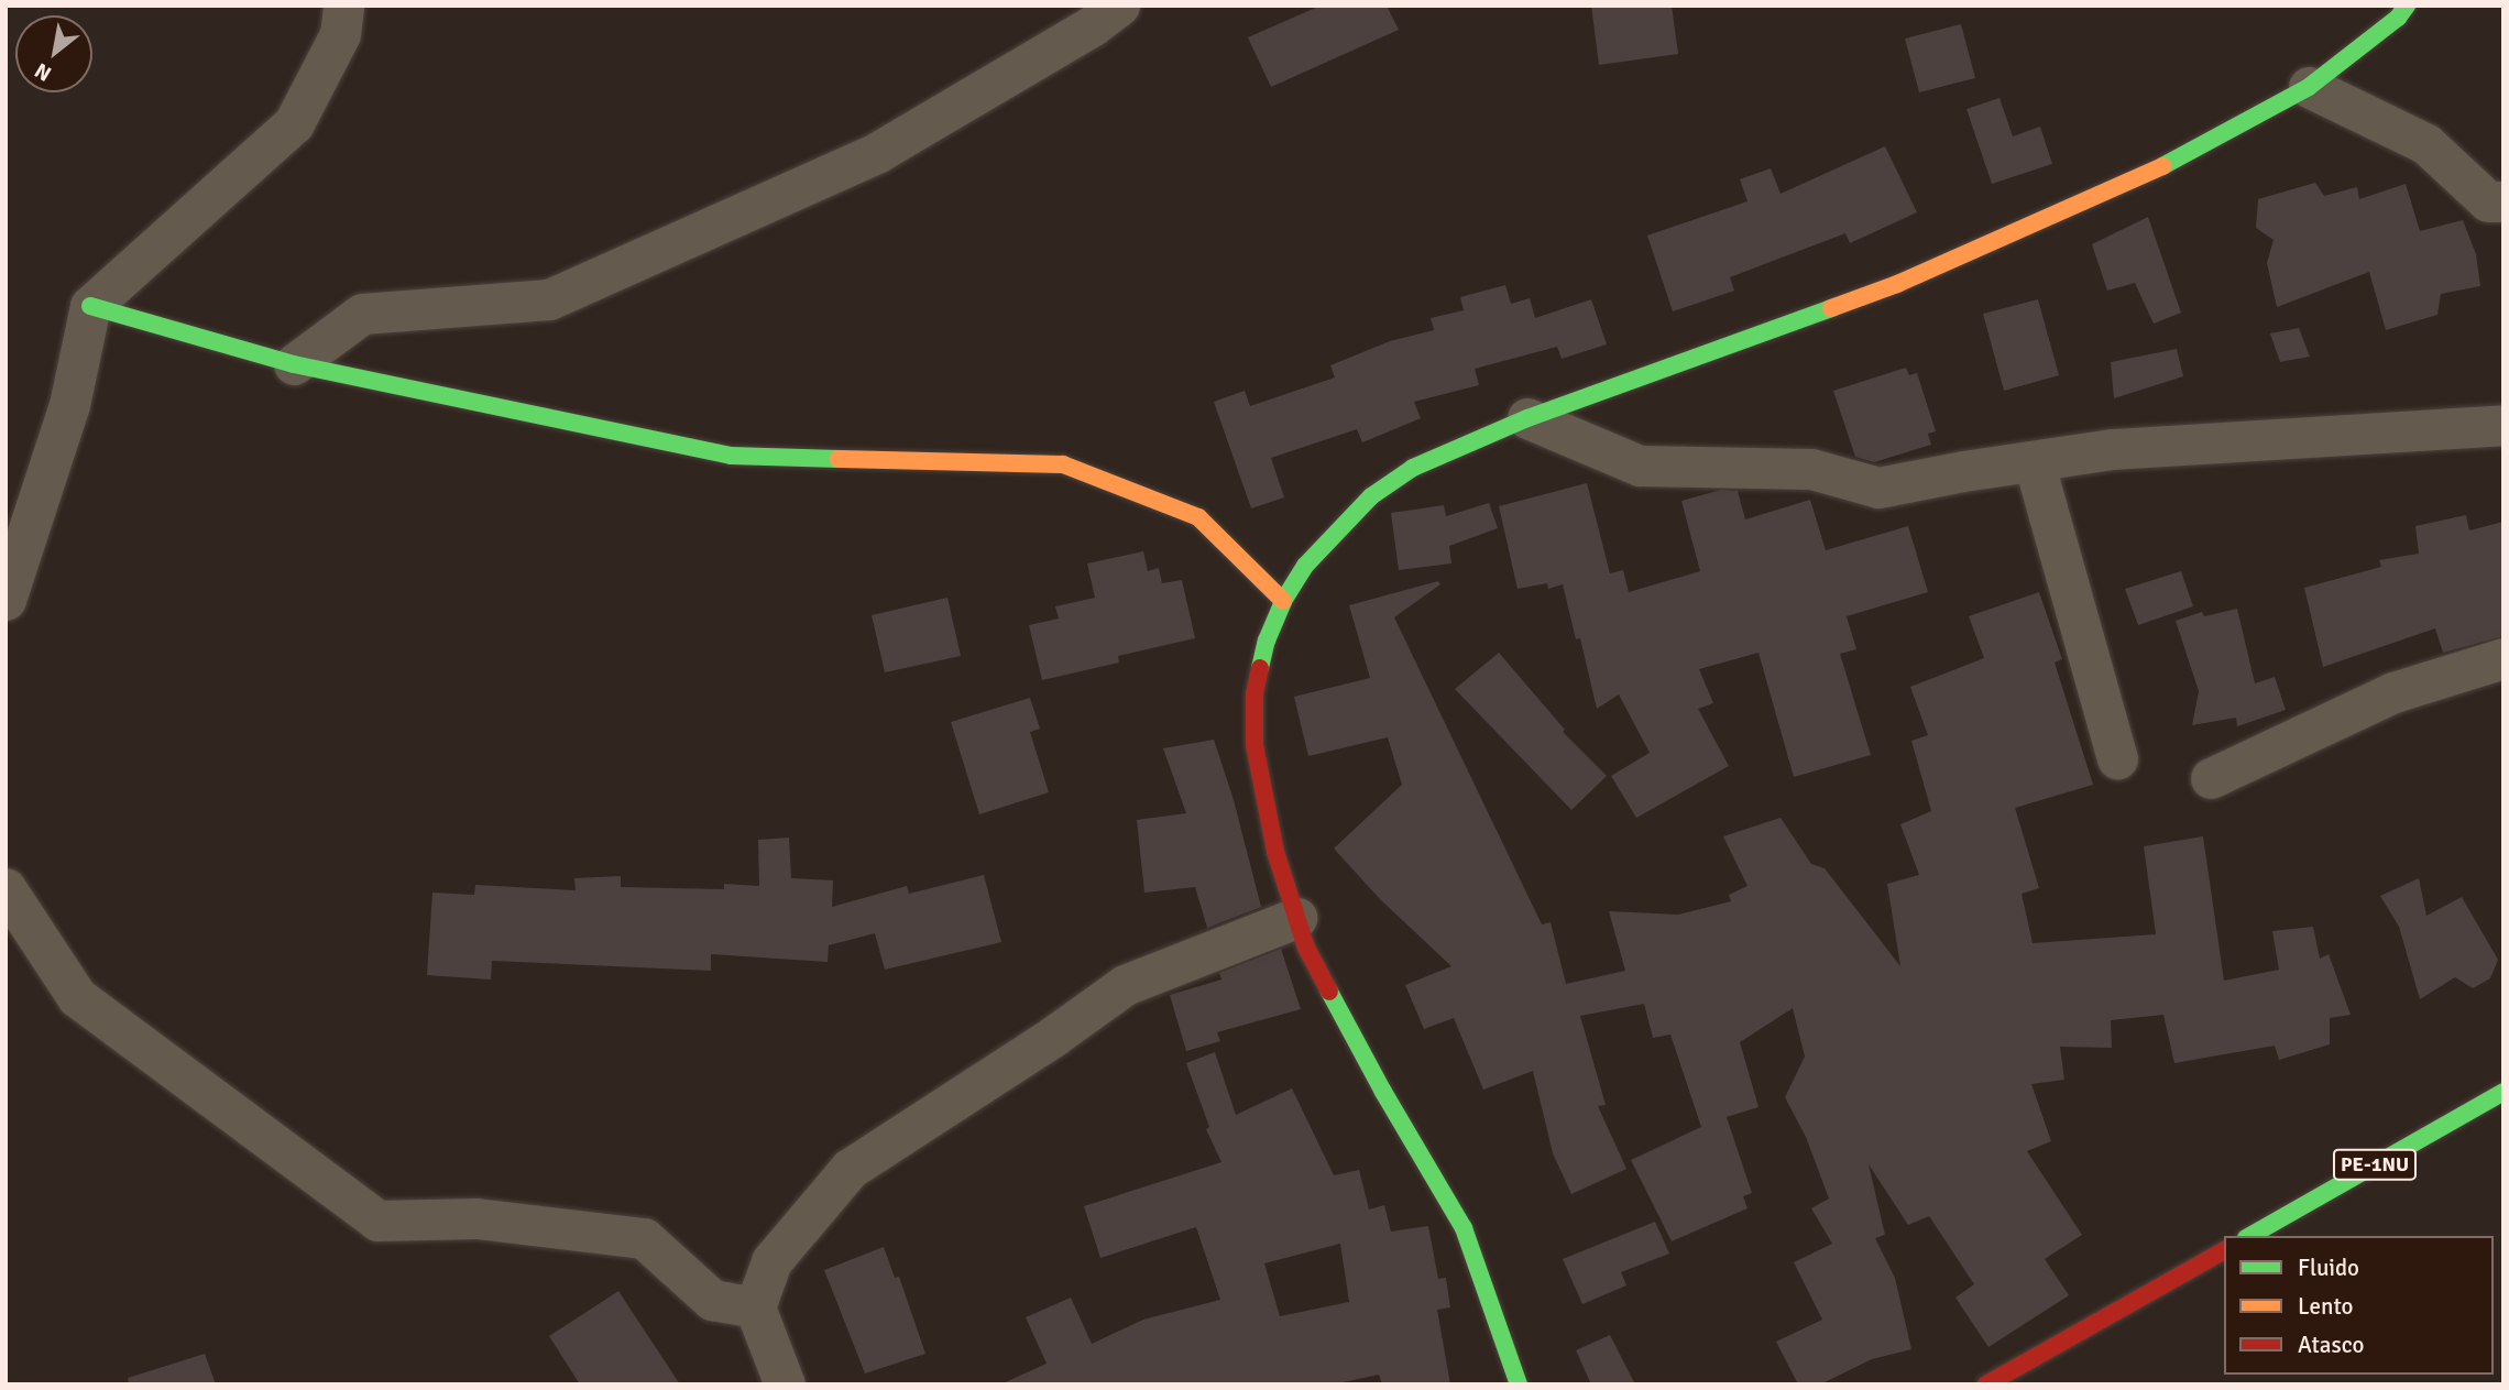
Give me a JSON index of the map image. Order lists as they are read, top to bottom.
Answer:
{
  "streets": {
    "main road": ["PE-1NU"]
  },
  "legend": ["Fluido", "Lento", "Atasco"],
  "north": "bottom left"
}
